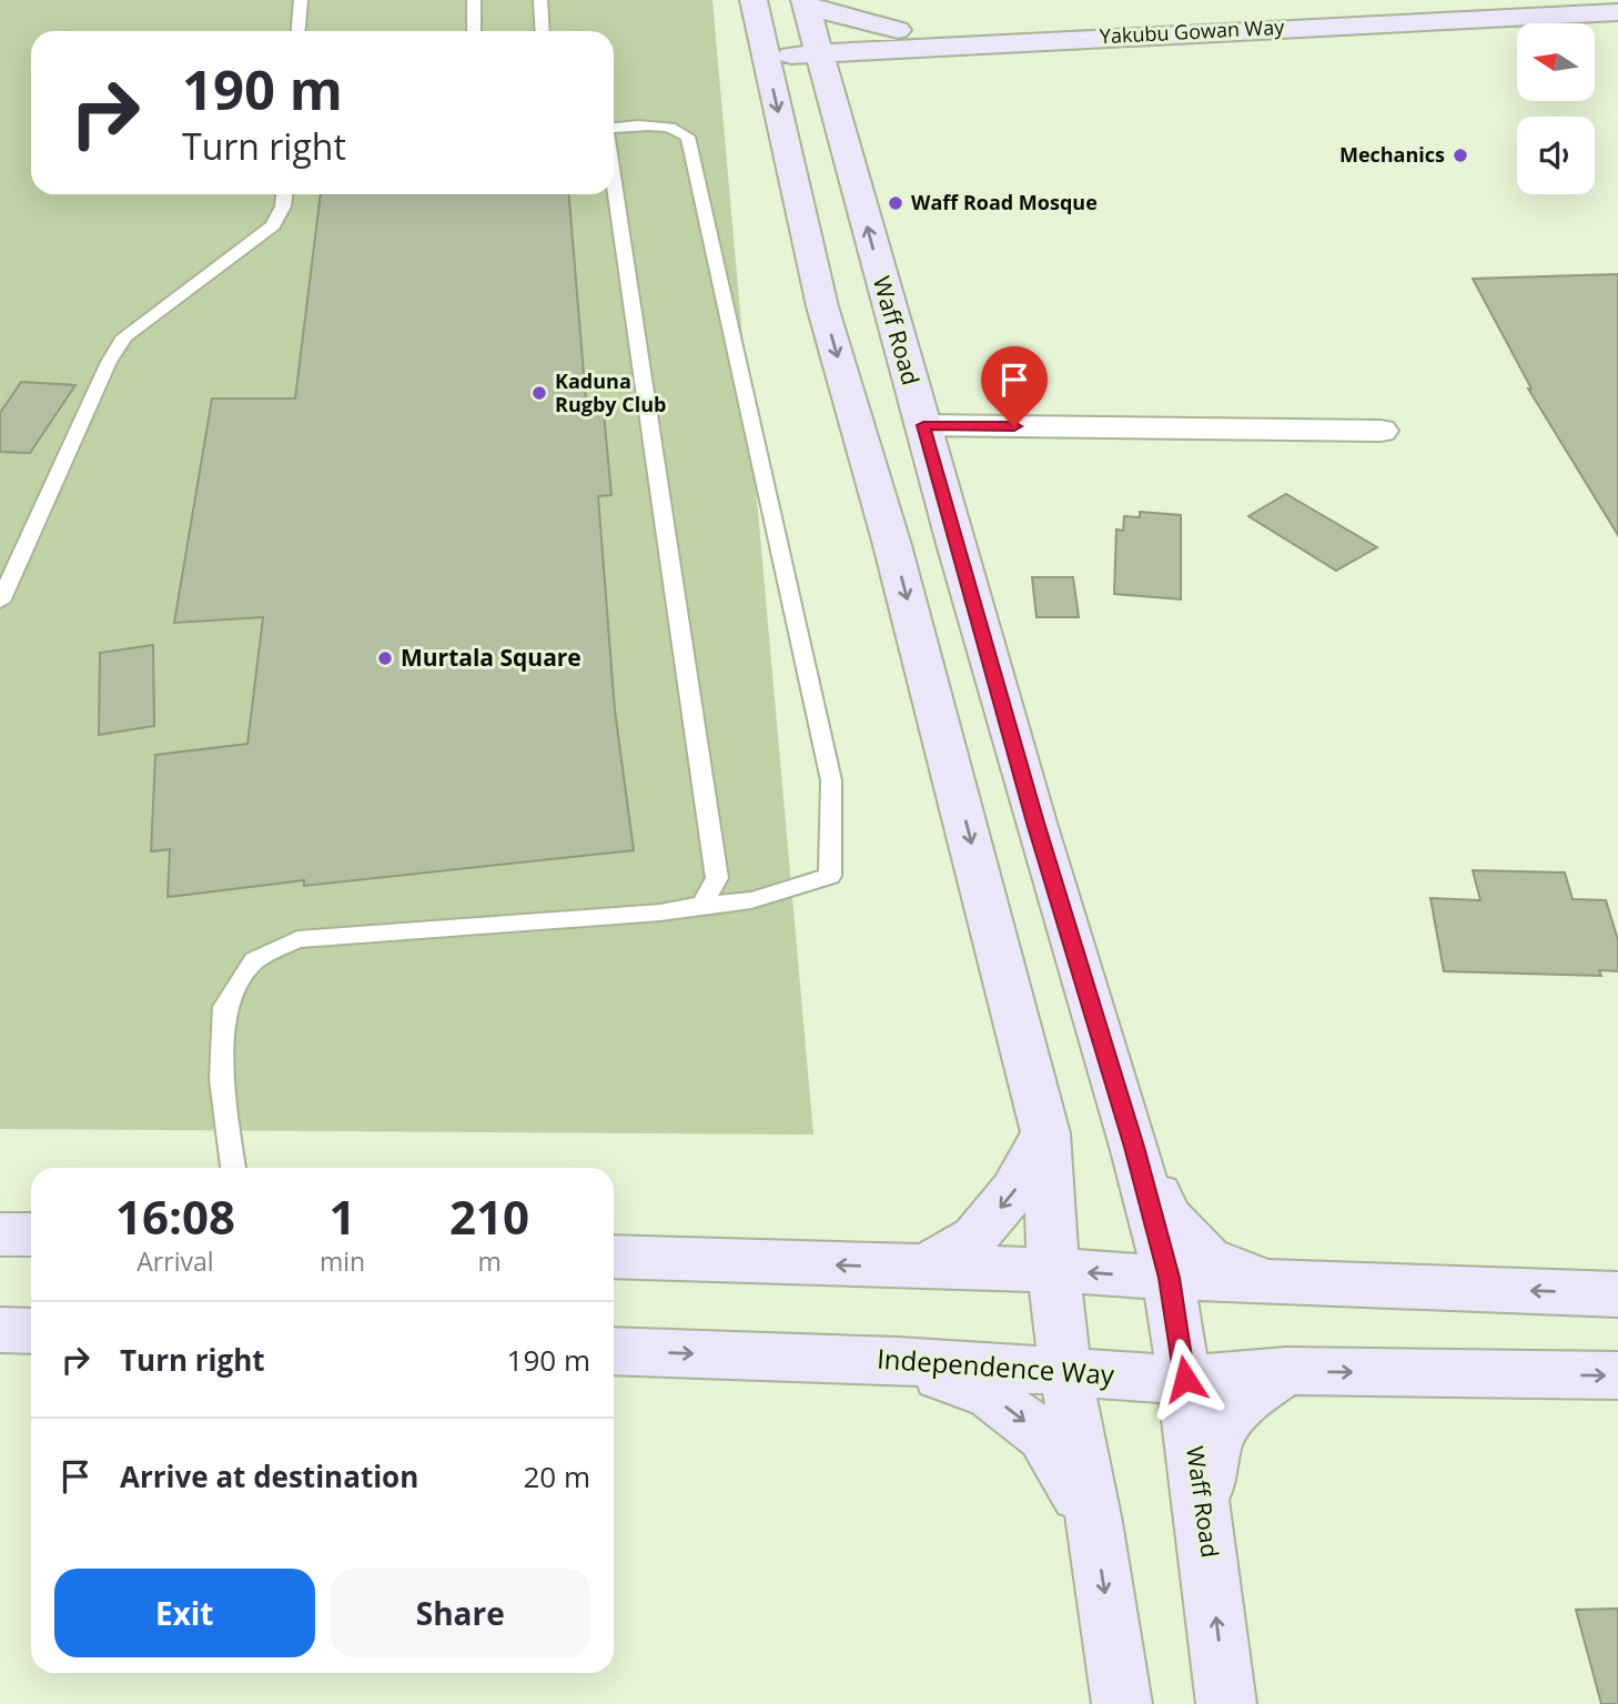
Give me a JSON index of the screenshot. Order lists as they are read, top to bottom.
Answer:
{
  "streets": {
    "street": ["Yakubu Gowan Way", "Waff Road", "Independence Way"]
  },
  "crossings": [
    ["Waff Road", "Independence Way"]
  ],
  "places": [
    "Mechanics",
    "Waff Road Mosque",
    "Kaduna Rugby Club",
    "Murtala Square"
  ],
  "north": "left",
  "page": {
    "turn": ["190 m", "Turn right"],
    "eta": [
      "16:08",
      "Arrival",
      "1",
      "min",
      "210",
      "m"
    ],
    "list": [
      {
        "name": "Turn right",
        "value": "190 m"
      },
      {
        "name": "Arrive at destination",
        "value": "20 m"
      }
    ],
    "buttons": ["Exit", "Share"]
  }
}
